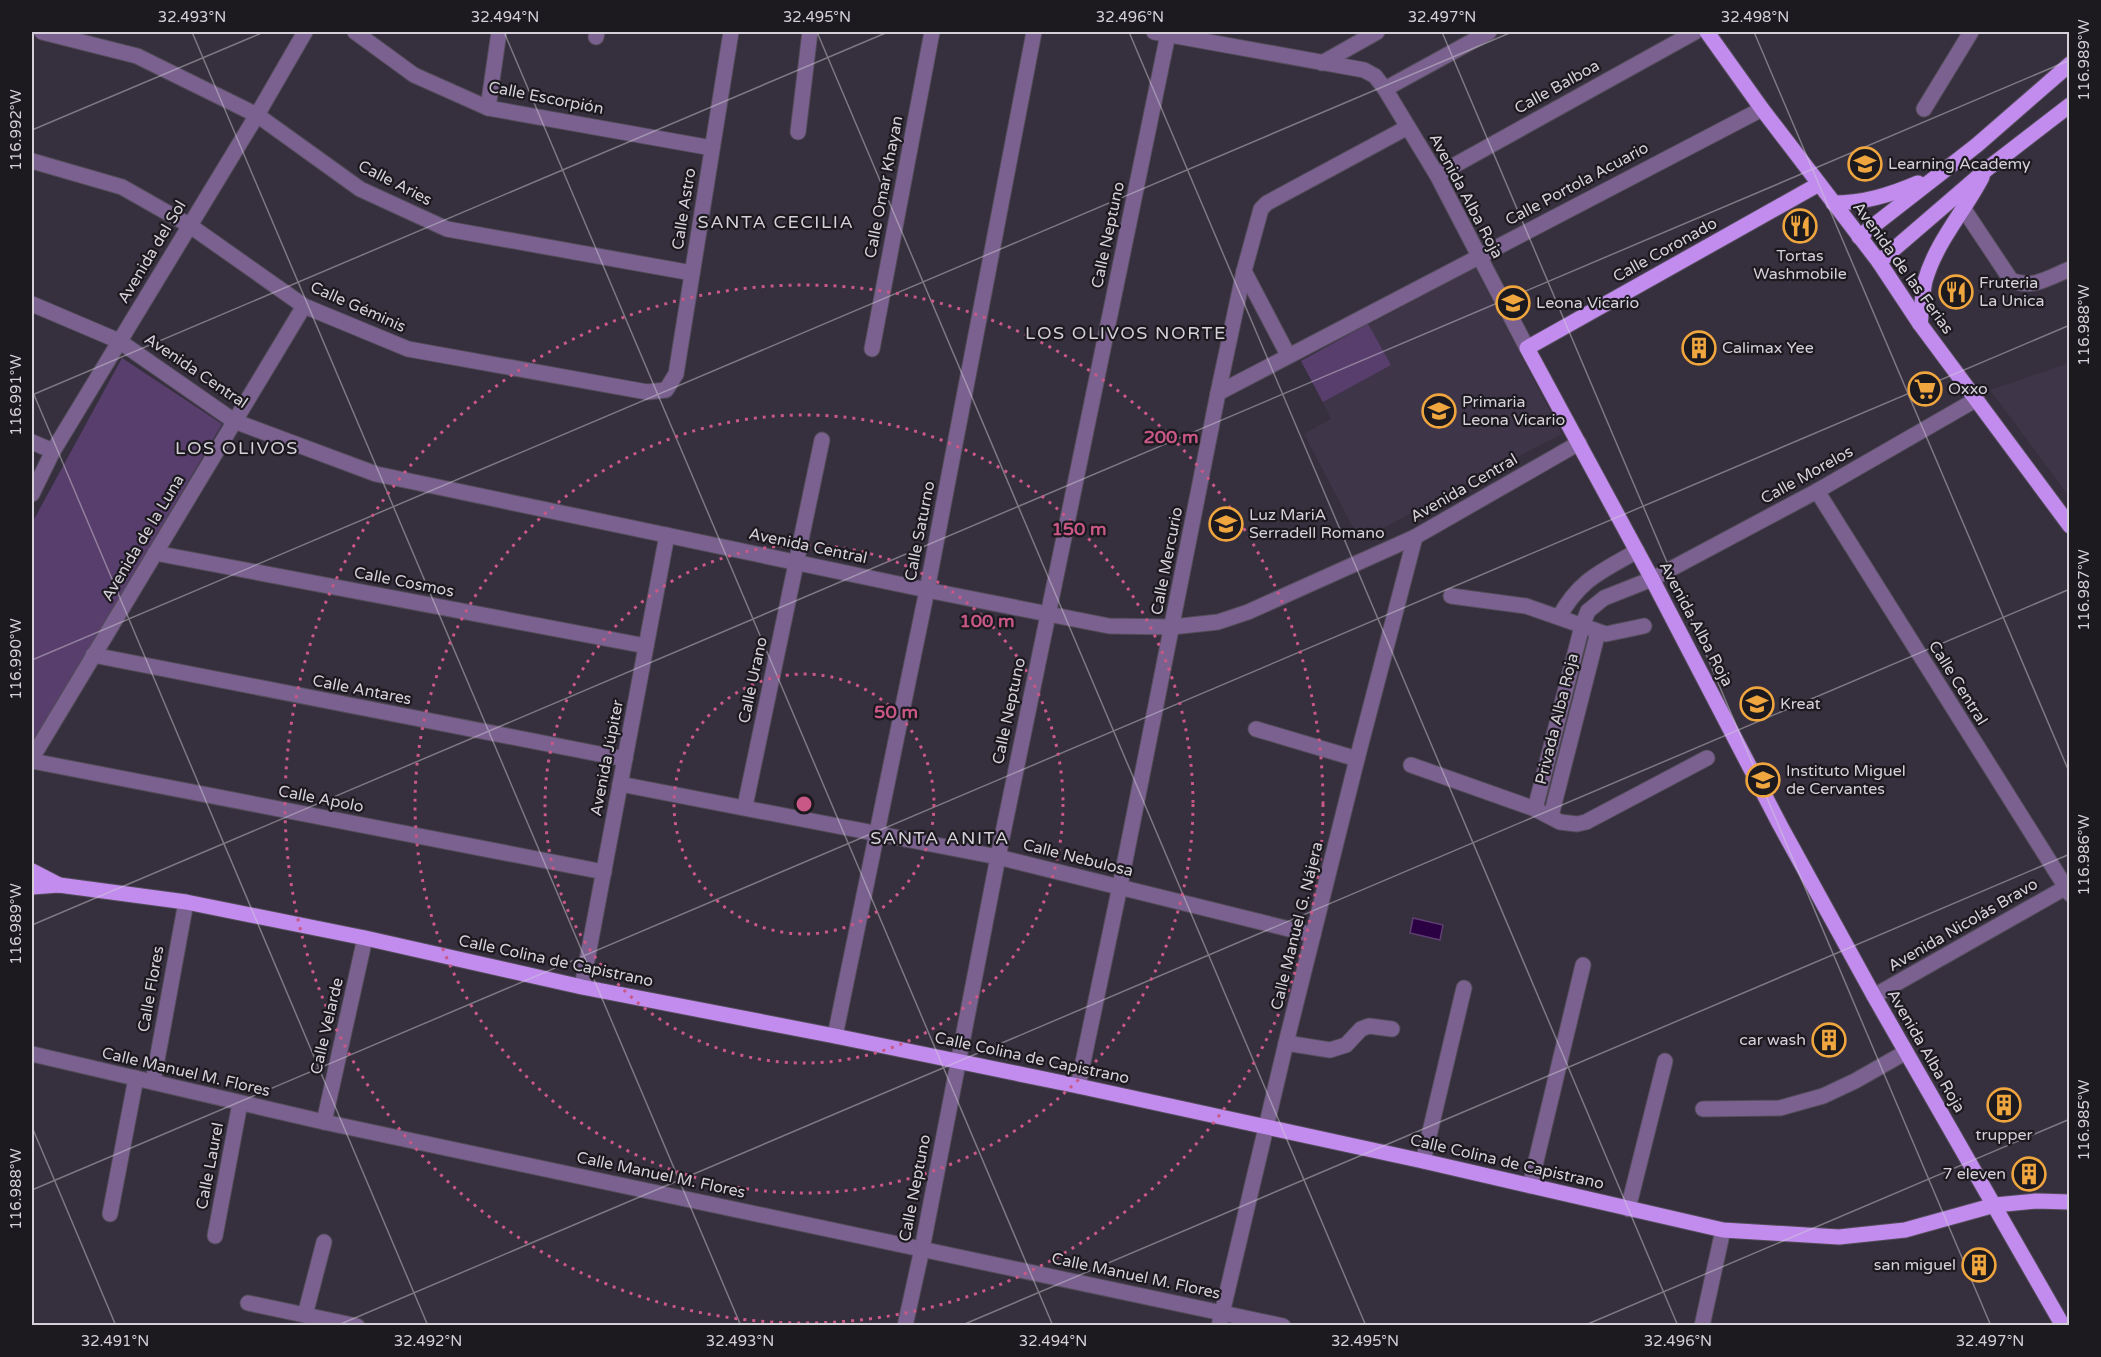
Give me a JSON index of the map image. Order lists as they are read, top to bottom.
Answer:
{
  "streets": {
    "main road": [
      "Avenida Alba Roja",
      "Calle Coronado",
      "Avenida de las Ferias",
      "Calle Colina de Capistrano"
    ],
    "street": [
      "Calle Balboa",
      "Calle Escorpión",
      "Calle Aries",
      "Calle Portola Acuario",
      "Calle Omar Khayan",
      "Calle Astro",
      "Calle Neptuno",
      "Avenida del Sol",
      "Calle Géminis",
      "Avenida Central",
      "Calle Morelos",
      "Calle Saturno",
      "Avenida de la Luna",
      "Calle Mercurio",
      "Calle Cosmos",
      "Calle Urano",
      "Calle Central",
      "Calle Antares",
      "Privada Alba Roja",
      "Avenida Júpiter",
      "Calle Apolo",
      "Calle Nebulosa",
      "Avenida Nicolás Bravo",
      "Calle Manuel G. Nájera",
      "Calle Flores",
      "Calle Velarde",
      "Calle Manuel M. Flores",
      "Calle Laurel"
    ]
  },
  "crossings": [
    ["Calle Balboa", "Avenida Alba Roja"],
    ["Calle Escorpión", "Calle Astro"],
    ["Calle Aries", "Calle Astro"],
    ["Calle Aries", "Avenida del Sol"],
    ["Calle Portola Acuario", "Avenida Alba Roja"],
    ["Calle Portola Acuario", "Avenida de las Ferias"],
    ["Calle Portola Acuario", "Calle Mercurio"],
    ["Avenida Alba Roja", "Calle Coronado"],
    ["Avenida Alba Roja", "Avenida Central"],
    ["Avenida Alba Roja", "Calle Morelos"],
    ["Avenida Alba Roja", "Calle Mercurio"],
    ["Avenida Alba Roja", "Avenida Nicolás Bravo"],
    ["Avenida Alba Roja", "Calle Colina de Capistrano"],
    ["Calle Astro", "Calle Géminis"],
    ["Calle Neptuno", "Avenida Central"],
    ["Calle Neptuno", "Calle Nebulosa"],
    ["Calle Neptuno", "Calle Colina de Capistrano"],
    ["Calle Neptuno", "Calle Manuel M. Flores"],
    ["Calle Coronado", "Avenida de las Ferias"],
    ["Avenida del Sol", "Calle Géminis"],
    ["Avenida del Sol", "Avenida Central"],
    ["Avenida de las Ferias", "Calle Morelos"],
    ["Calle Géminis", "Avenida de la Luna"],
    ["Avenida Central", "Calle Saturno"],
    ["Avenida Central", "Avenida de la Luna"],
    ["Avenida Central", "Calle Mercurio"],
    ["Avenida Central", "Calle Urano"],
    ["Avenida Central", "Avenida Júpiter"],
    ["Avenida Central", "Calle Manuel G. Nájera"],
    ["Calle Morelos", "Calle Central"],
    ["Calle Morelos", "Privada Alba Roja"],
    ["Calle Saturno", "Calle Nebulosa"],
    ["Calle Saturno", "Calle Colina de Capistrano"],
    ["Avenida de la Luna", "Calle Cosmos"],
    ["Avenida de la Luna", "Calle Antares"],
    ["Avenida de la Luna", "Calle Apolo"],
    ["Calle Mercurio", "Calle Nebulosa"],
    ["Calle Mercurio", "Calle Colina de Capistrano"],
    ["Calle Cosmos", "Avenida Júpiter"],
    ["Calle Urano", "Calle Nebulosa"],
    ["Calle Central", "Avenida Nicolás Bravo"],
    ["Calle Antares", "Avenida Júpiter"],
    ["Avenida Júpiter", "Calle Apolo"],
    ["Avenida Júpiter", "Calle Nebulosa"],
    ["Avenida Júpiter", "Calle Colina de Capistrano"],
    ["Calle Nebulosa", "Calle Manuel G. Nájera"],
    ["Calle Manuel G. Nájera", "Calle Colina de Capistrano"],
    ["Calle Manuel G. Nájera", "Calle Manuel M. Flores"],
    ["Calle Colina de Capistrano", "Calle Flores"],
    ["Calle Colina de Capistrano", "Calle Velarde"],
    ["Calle Flores", "Calle Manuel M. Flores"],
    ["Calle Velarde", "Calle Manuel M. Flores"],
    ["Calle Manuel M. Flores", "Calle Laurel"]
  ],
  "districts": [
    "SANTA CECILIA",
    "LOS OLIVOS NORTE",
    "LOS OLIVOS",
    "SANTA ANITA"
  ],
  "places": {
    "school or university": [
      "Learning Academy",
      "Leona Vicario",
      "Primaria Leona Vicario",
      "Luz MariA Serradell Romano",
      "Kreat",
      "Instituto Miguel de Cervantes"
    ],
    "restaurant": ["Tortas Washmobile", "Fruteria La Unica"],
    "building": [
      "Calimax Yee",
      "car wash",
      "trupper",
      "7 eleven",
      "san miguel"
    ],
    "supermarket": ["Oxxo"]
  },
  "coordinates": [
    "32.493°N",
    "32.494°N",
    "32.495°N",
    "32.496°N",
    "32.497°N",
    "32.498°N",
    "116.989°W",
    "116.992°W",
    "116.988°W",
    "116.991°W",
    "116.987°W",
    "116.990°W",
    "116.986°W",
    "116.985°W",
    "32.491°N",
    "32.492°N"
  ],
  "rings": [
    "200 m",
    "150 m",
    "100 m",
    "50 m"
  ]
}
